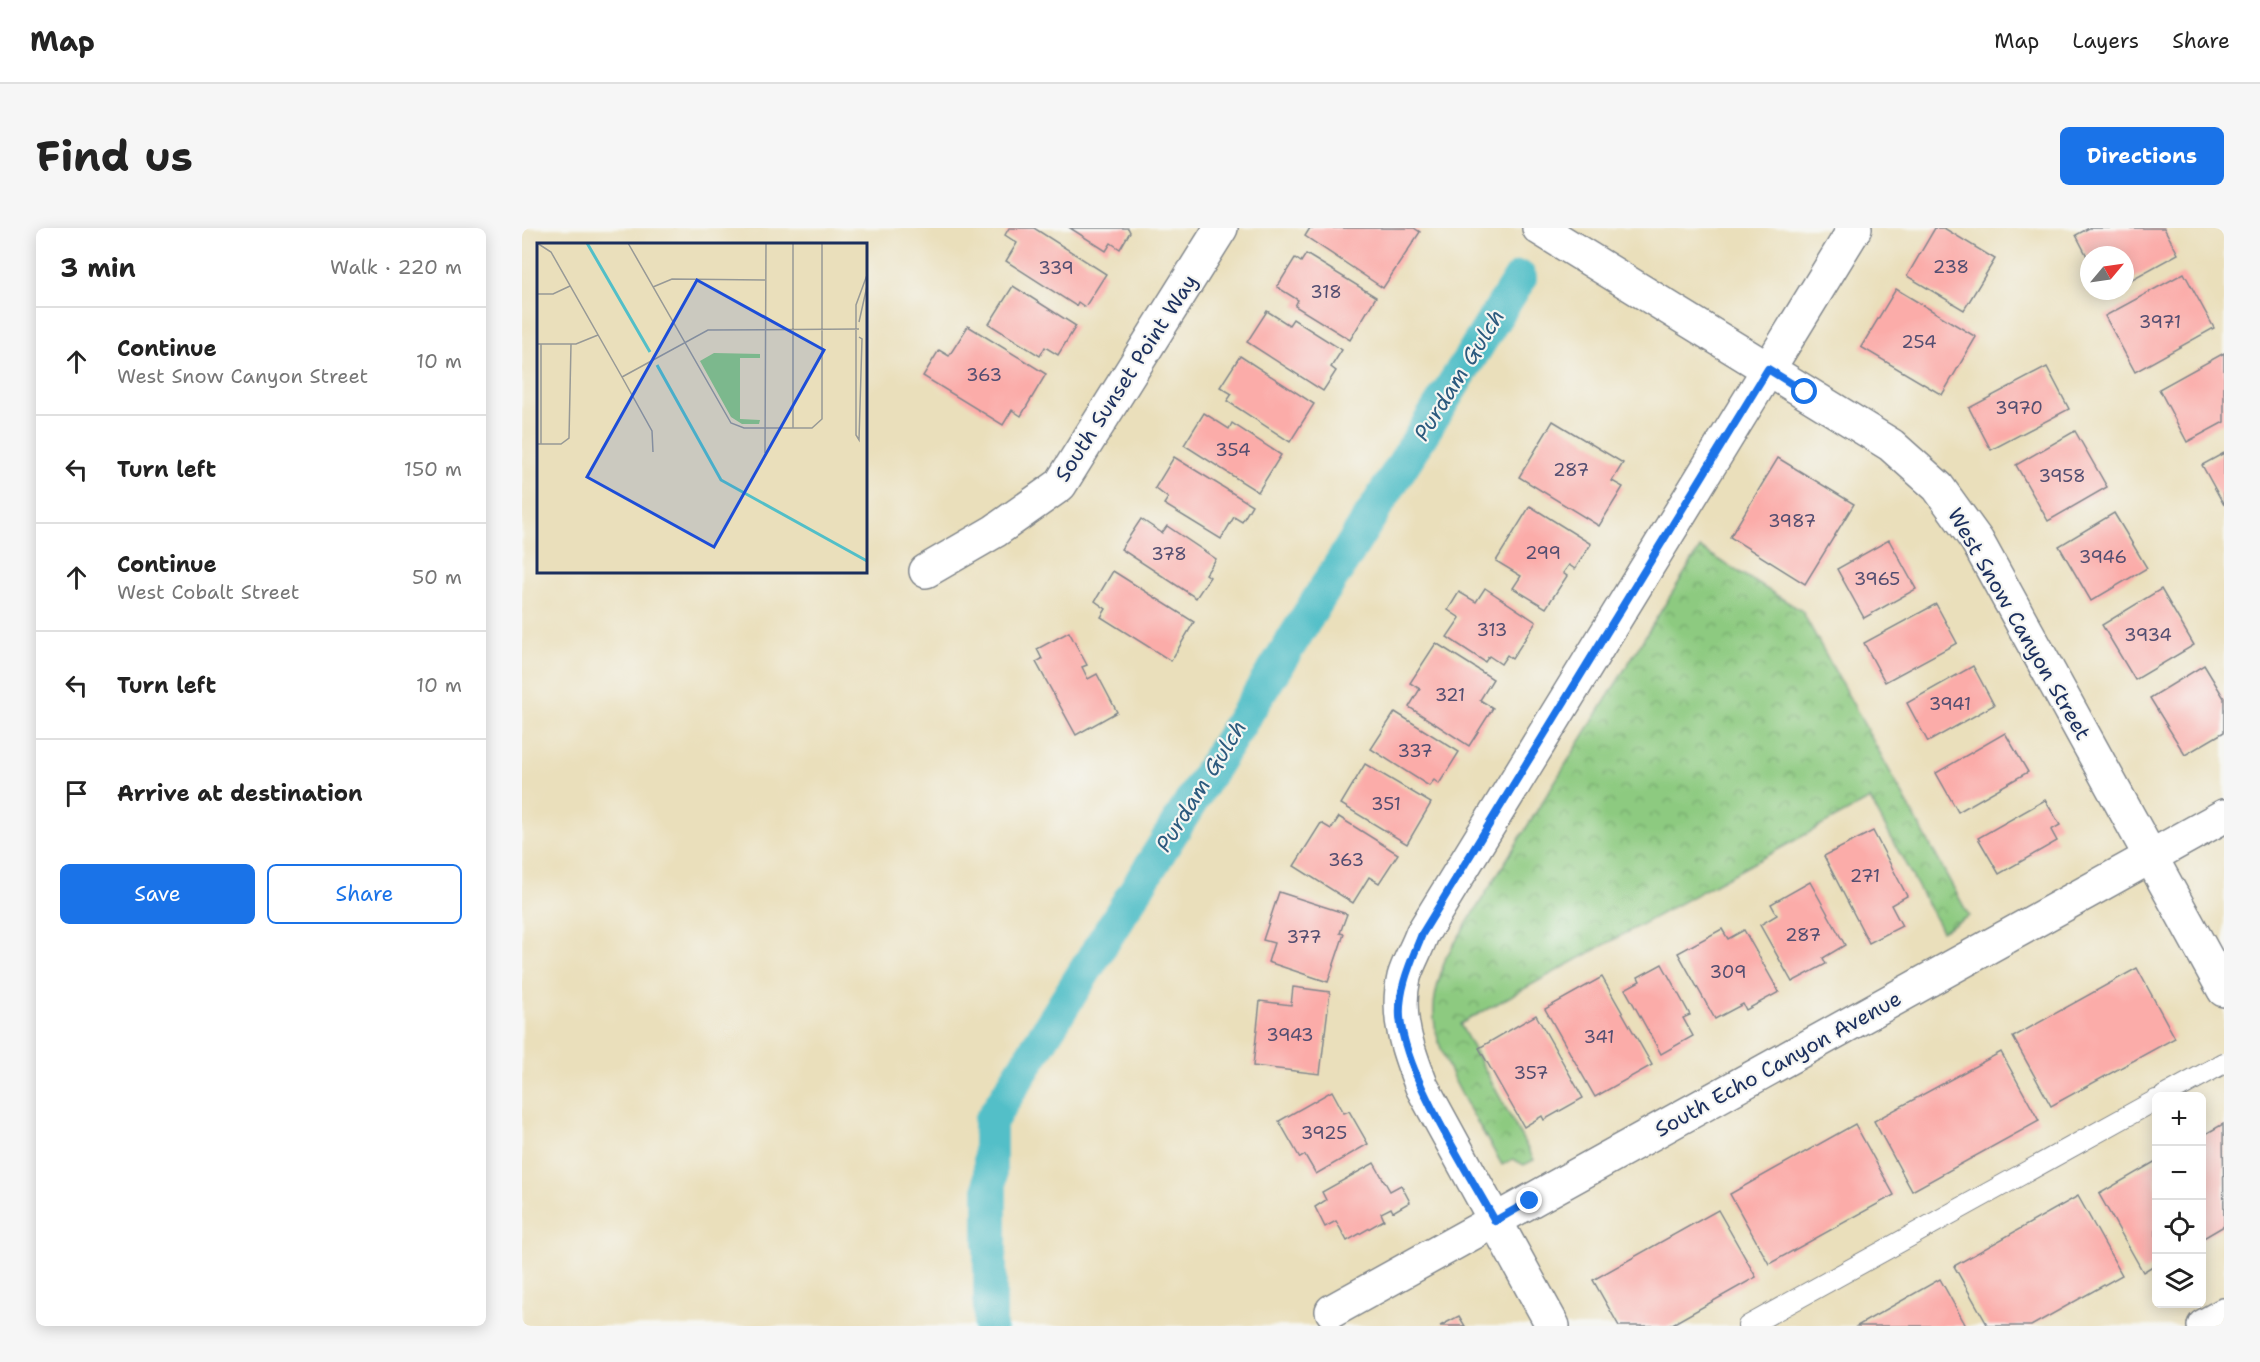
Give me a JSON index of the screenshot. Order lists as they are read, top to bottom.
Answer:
{
  "streets": {
    "street": ["South Sunset Point Way", "West Snow Canyon Street", "South Echo Canyon Avenue"]
  },
  "crossings": [
    ["West Snow Canyon Street", "South Echo Canyon Avenue"]
  ],
  "water": ["Purdam Gulch"],
  "house_numbers": [
    "238",
    "339",
    "318",
    "3971",
    "254",
    "363",
    "3970",
    "354",
    "287",
    "3958",
    "3987",
    "299",
    "378",
    "3946",
    "3965",
    "313",
    "3934",
    "321",
    "3941",
    "337",
    "351",
    "363",
    "271",
    "287",
    "377",
    "309",
    "3943",
    "341",
    "357",
    "3925"
  ],
  "north": "top right",
  "page": {
    "header": "Map",
    "nav": ["Map", "Layers", "Share"],
    "buttons": [
      "Directions",
      ["Save", "Share"]
    ],
    "title": "Find us",
    "heading": ["3 min", "Walk · 220 m"],
    "list": [
      ["Continue", "West Snow Canyon Street", "10 m"],
      ["Turn left", "150 m"],
      ["Continue", "West Cobalt Street", "50 m"],
      ["Turn left", "10 m"],
      "Arrive at destination"
    ],
    "map_buttons": ["+", "−"]
  }
}
